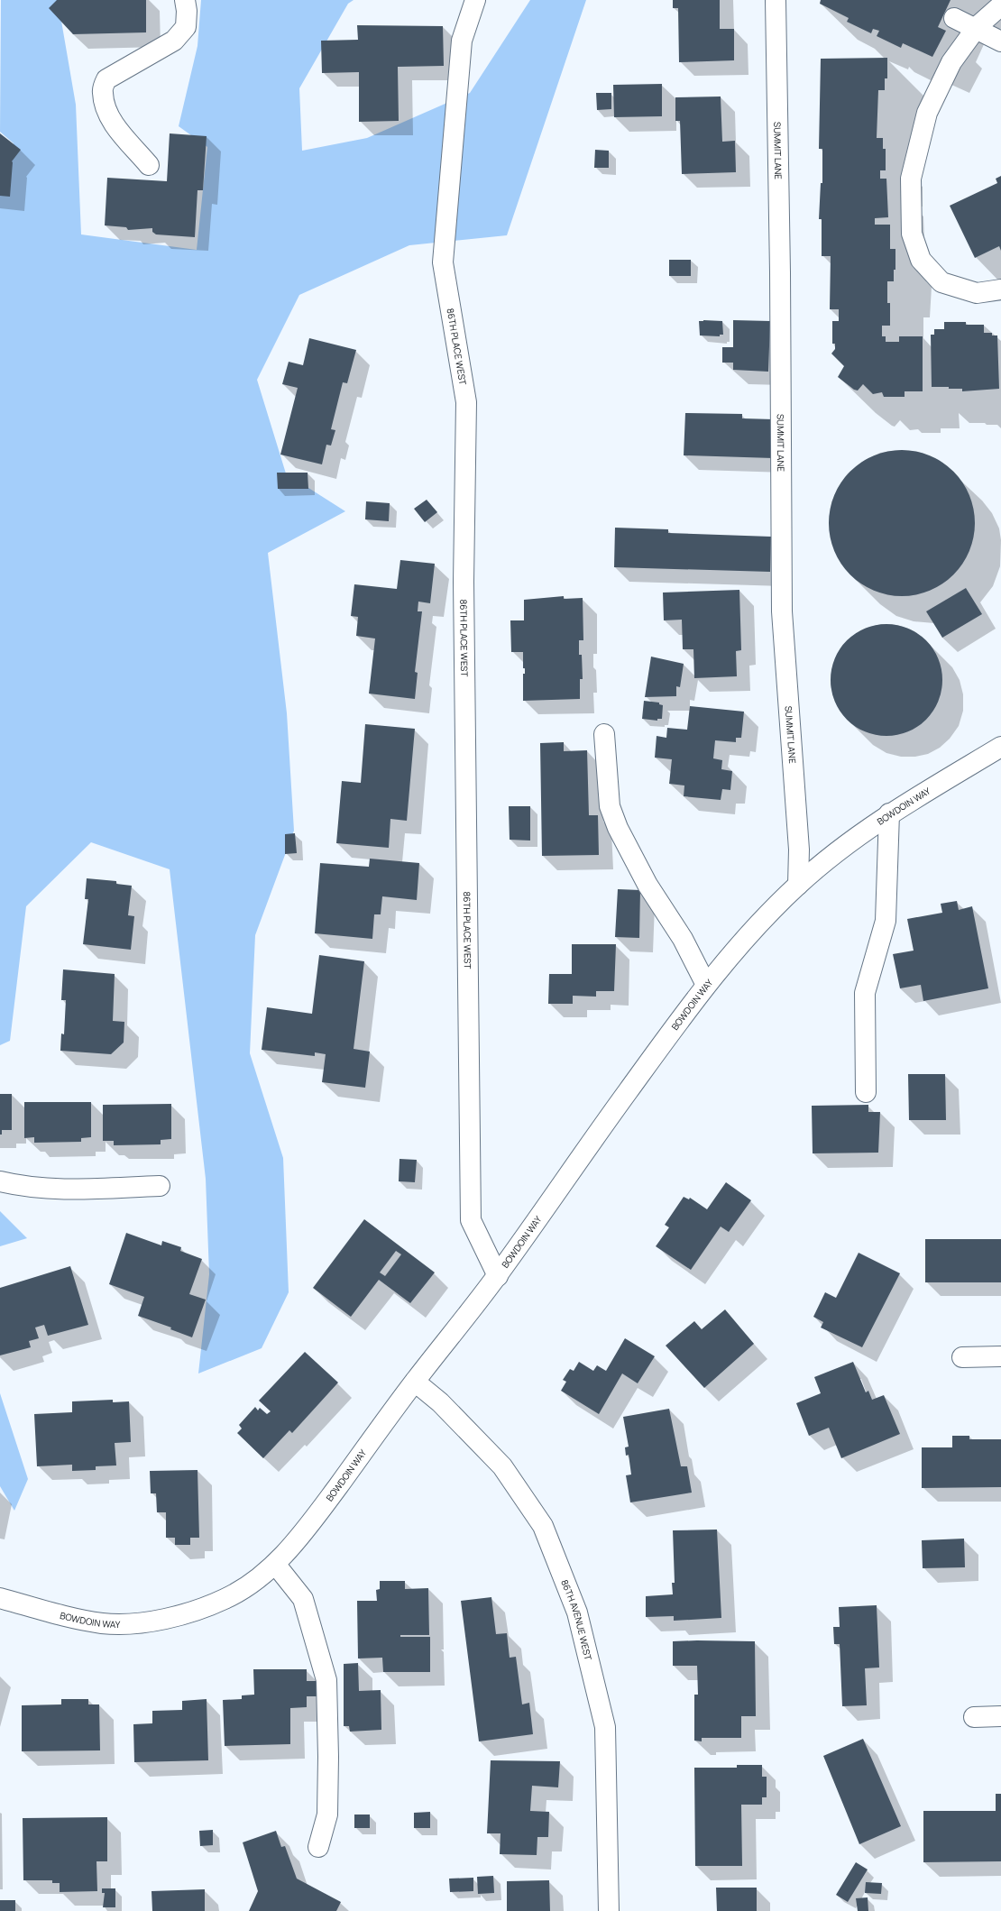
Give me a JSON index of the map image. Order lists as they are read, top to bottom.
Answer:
{
  "streets": {
    "street": [
      "SUMMIT LANE",
      "86TH PLACE WEST",
      "BOWDOIN WAY",
      "86TH AVENUE WEST"
    ]
  },
  "crossings": [
    ["SUMMIT LANE", "BOWDOIN WAY"],
    ["86TH PLACE WEST", "BOWDOIN WAY"],
    ["BOWDOIN WAY", "86TH AVENUE WEST"]
  ]
}
